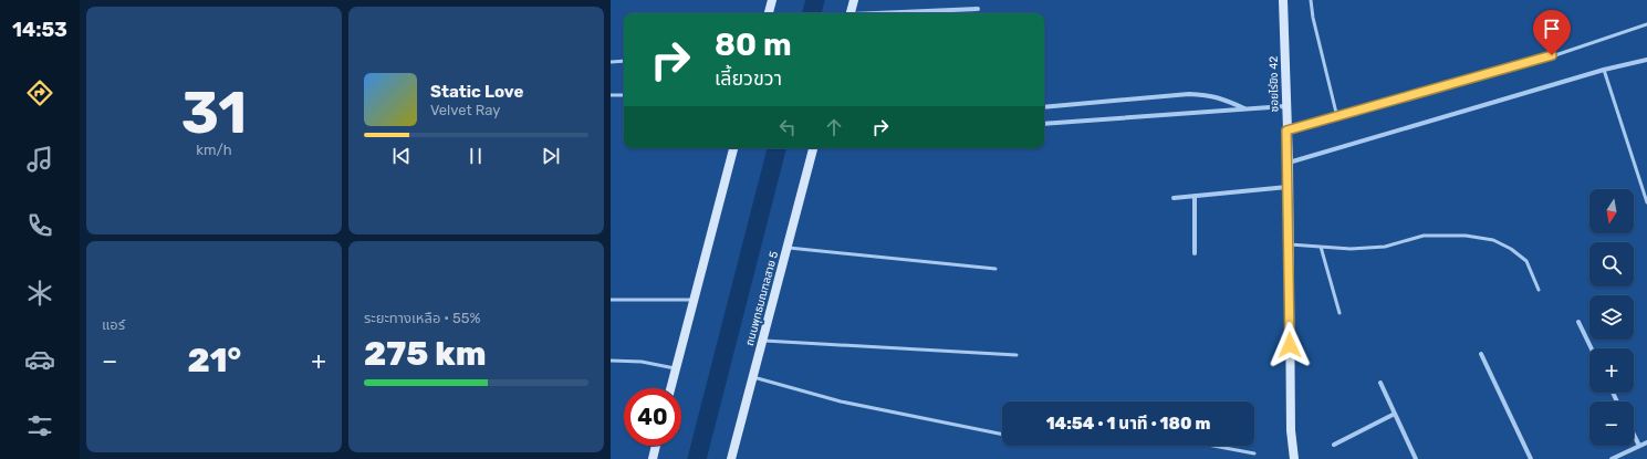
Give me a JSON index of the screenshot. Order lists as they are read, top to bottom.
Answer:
{
  "streets": {
    "main road": ["ซอยไร่ขิง 42", "ถนนพุทธมณฑลสาย 5"]
  },
  "north": "bottom",
  "page": {
    "tabs": "14:53",
    "tile": [
      ["31", "km/h"],
      "แอร์",
      ["ระยะทางเหลือ · 55%", "275 km"]
    ],
    "turn": ["80 m", "เลี้ยวขวา"],
    "song": ["Static Love", "Velvet Ray"],
    "map_buttons": ["+", "−"],
    "heat": ["−", "21°", "+"],
    "limit": "40",
    "trip": "14:54 · 1 นาที · 180 m"
  }
}
